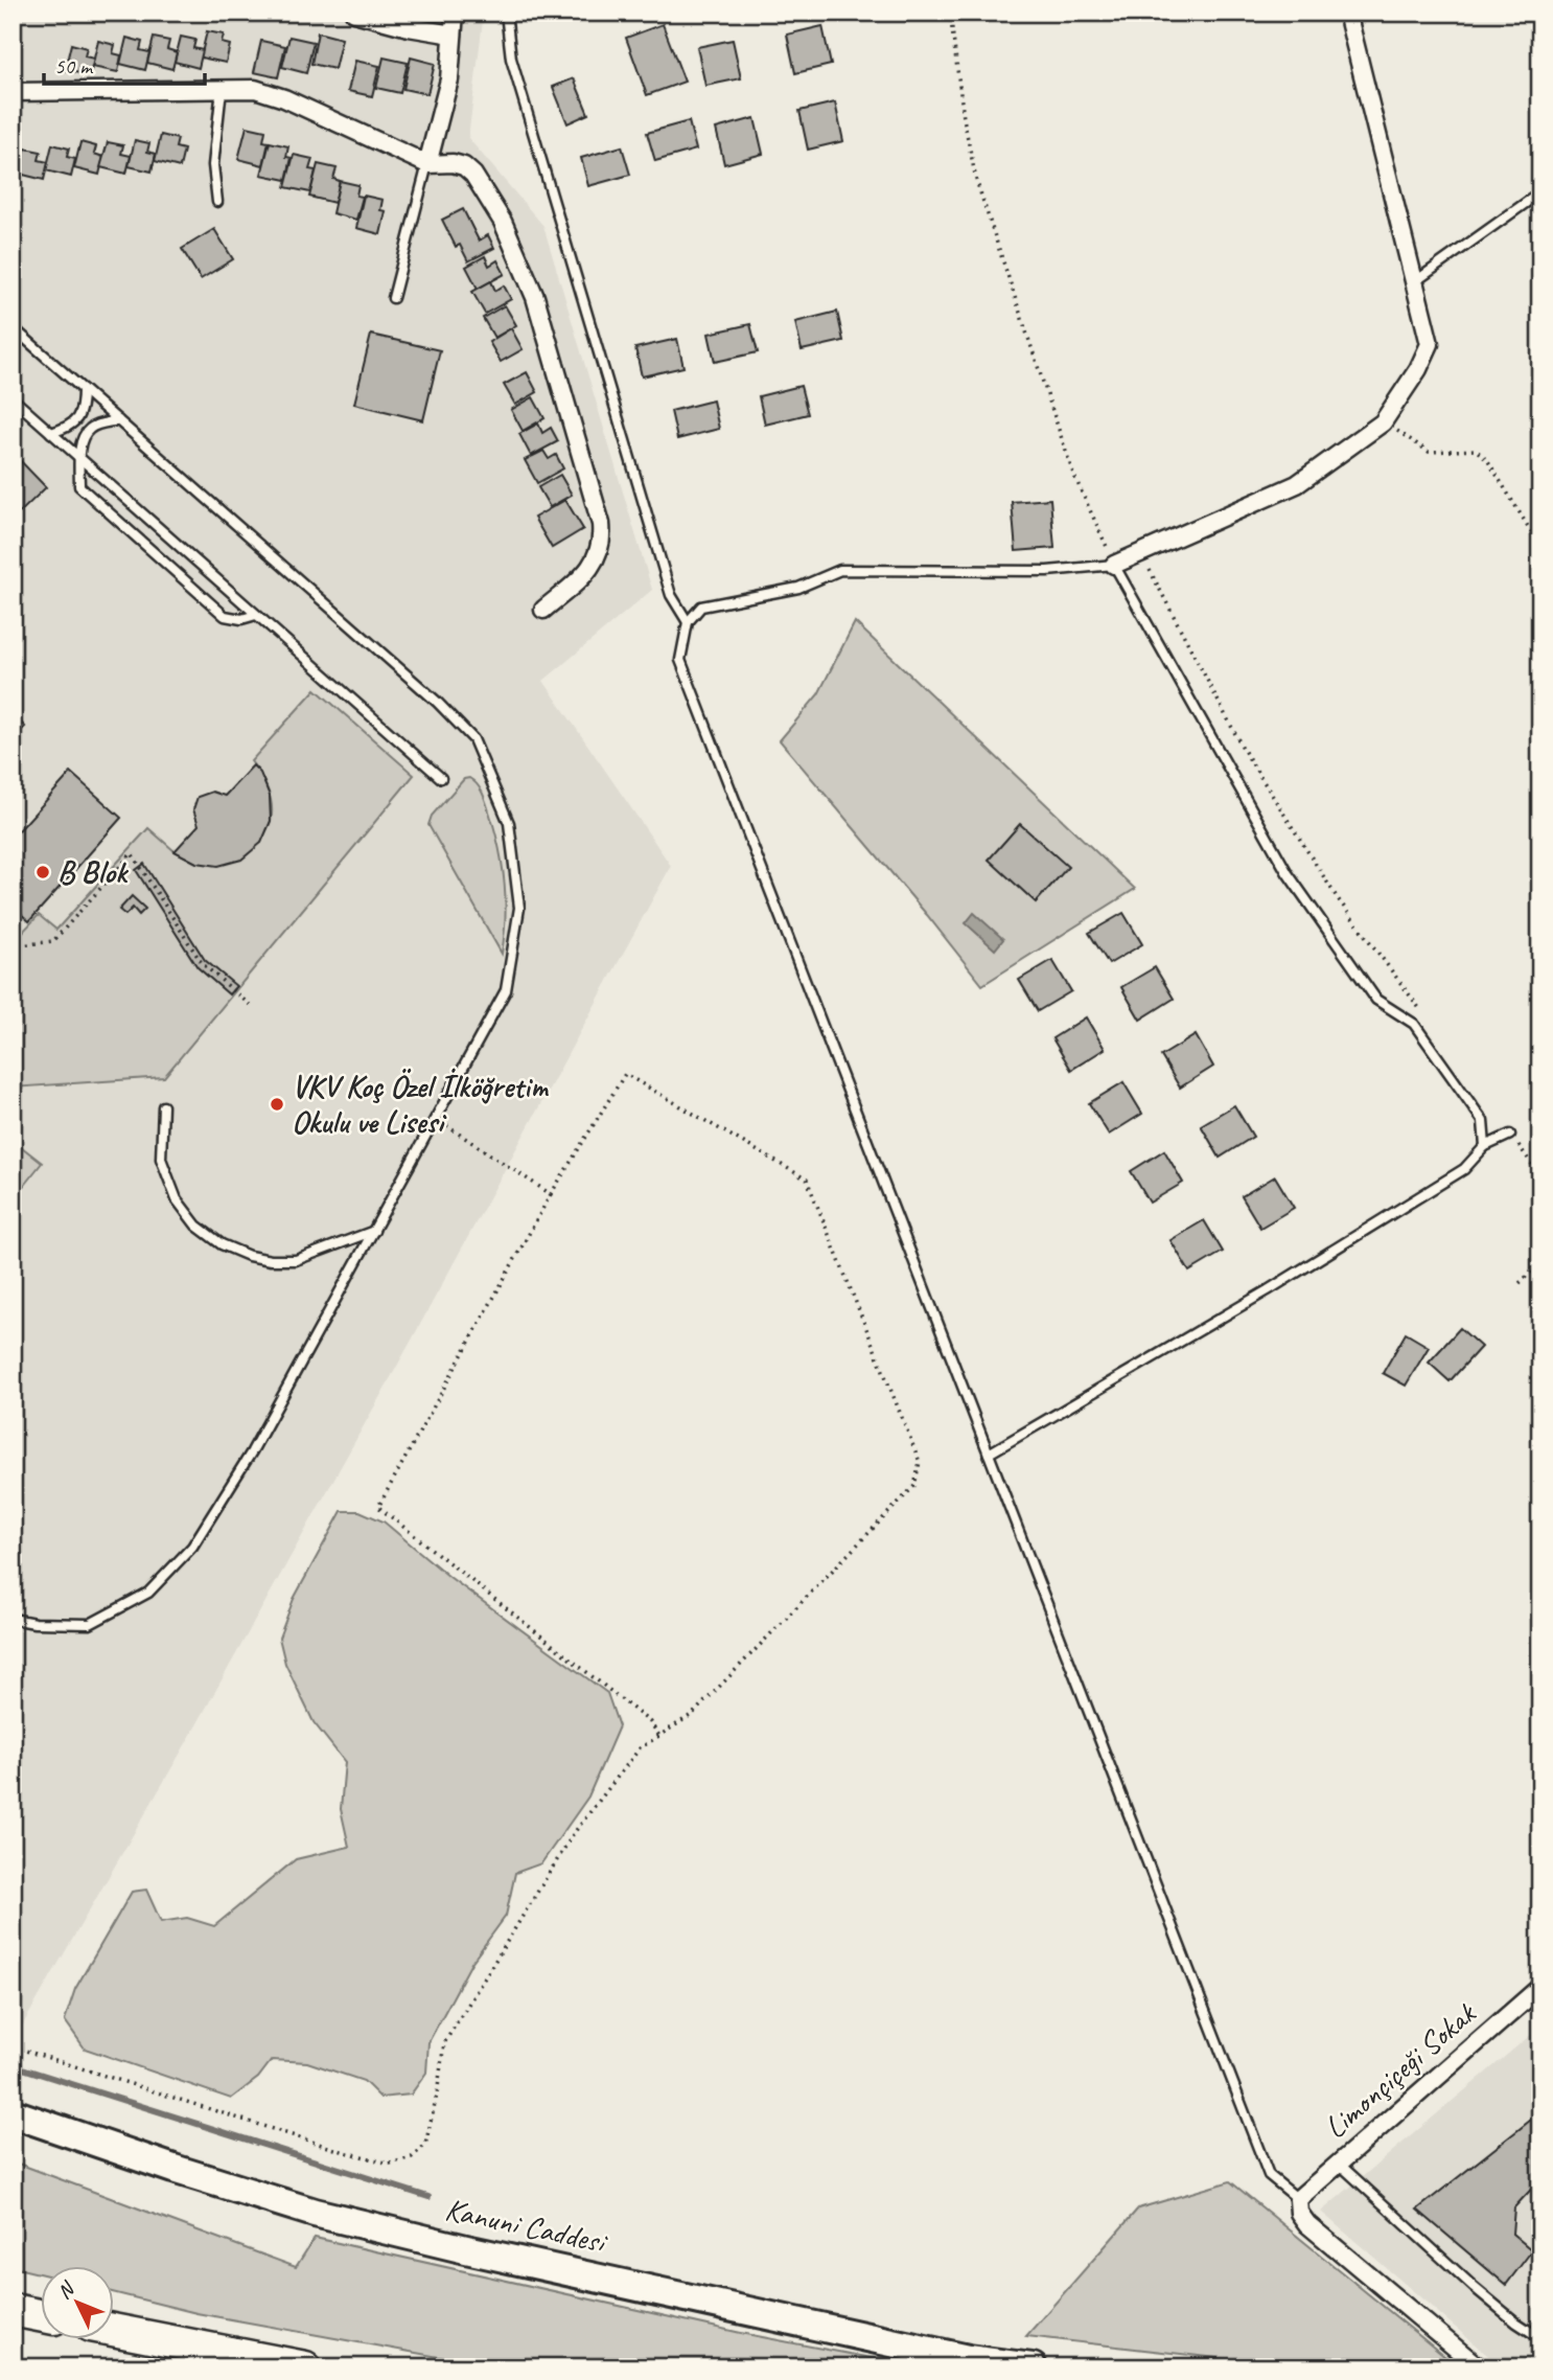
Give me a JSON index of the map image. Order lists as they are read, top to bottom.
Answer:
{
  "streets": {
    "main road": ["Kanuni Caddesi"],
    "street": ["Limonçiçeği Sokak"]
  },
  "places": ["B Blok", "VKV Koç Özel İlköğretim Okulu ve Lisesi"],
  "scale_bar": "50 m",
  "north": "top left"
}
